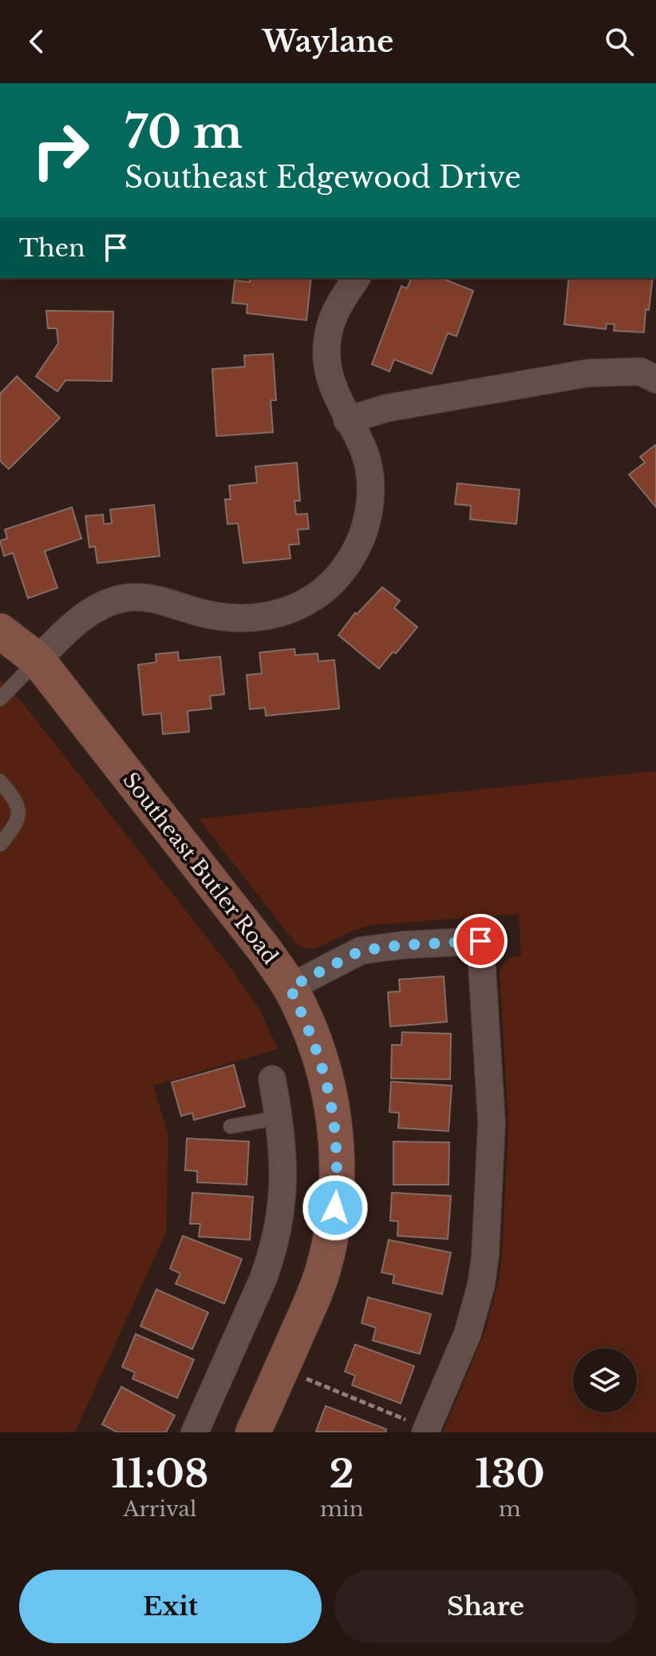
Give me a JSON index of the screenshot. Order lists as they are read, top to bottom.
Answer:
{
  "streets": {
    "main road": ["Southeast Butler Road"]
  },
  "page": {
    "header": "Waylane",
    "turn": ["70 m", "Southeast Edgewood Drive"],
    "then": "Then",
    "eta": [
      "11:08",
      "Arrival",
      "2",
      "min",
      "130",
      "m"
    ],
    "buttons": ["Exit", "Share"]
  }
}
